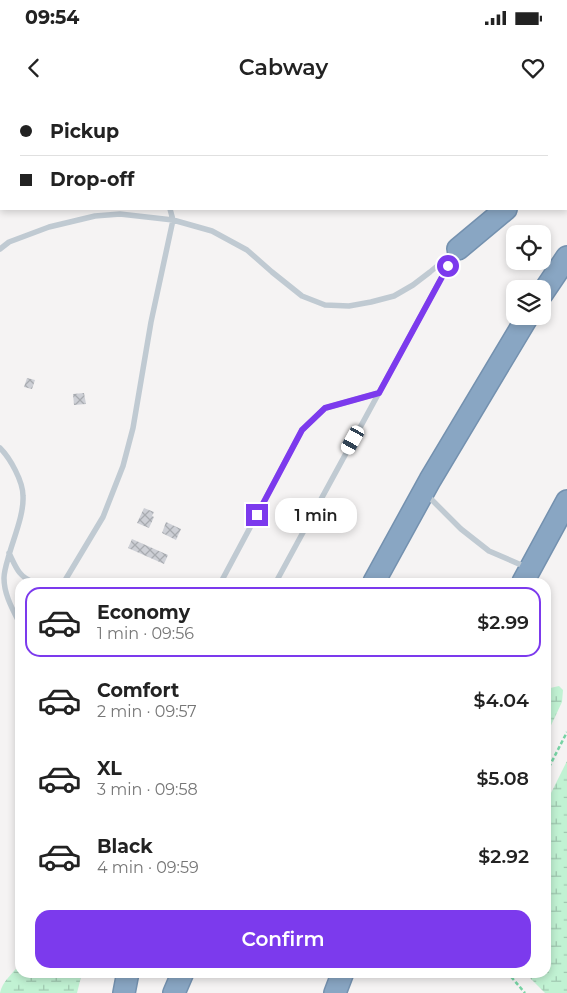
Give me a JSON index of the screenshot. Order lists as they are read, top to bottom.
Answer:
{
  "page": {
    "status": "09:54",
    "header": "Cabway",
    "banner": ["Pickup", "Drop-off"],
    "bubble": "1 min",
    "list": [
      {
        "name": "Economy",
        "note": "1 min · 09:56",
        "value": "$2.99"
      },
      {
        "name": "Comfort",
        "note": "2 min · 09:57",
        "value": "$4.04"
      },
      {
        "name": "XL",
        "note": "3 min · 09:58",
        "value": "$5.08"
      },
      {
        "name": "Black",
        "note": "4 min · 09:59",
        "value": "$2.92"
      }
    ],
    "buttons": "Confirm"
  }
}
